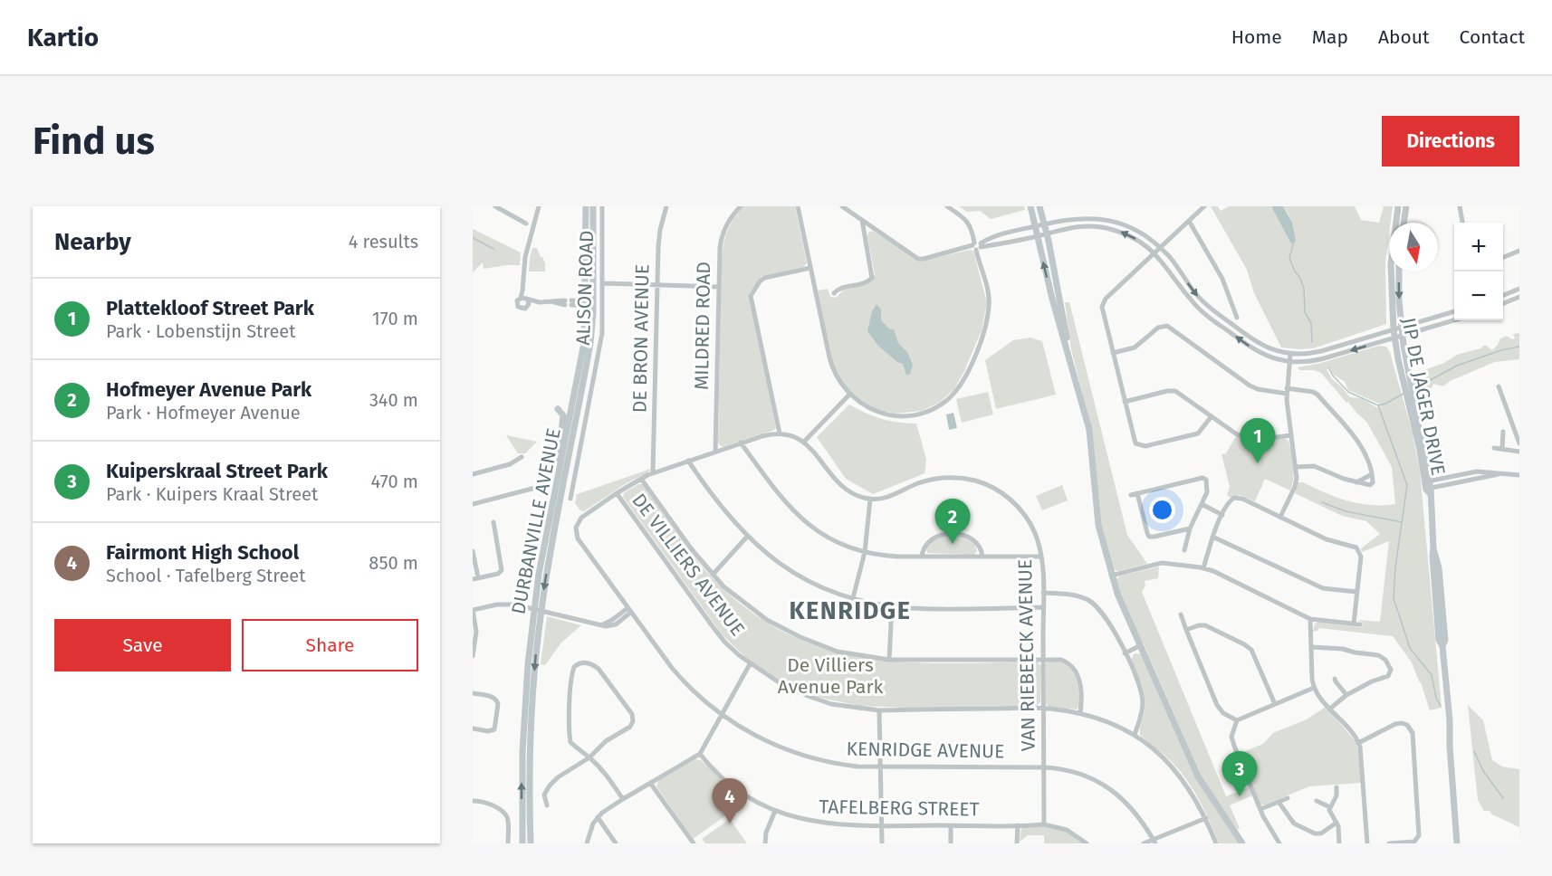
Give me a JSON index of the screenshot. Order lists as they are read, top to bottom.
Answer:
{
  "streets": {
    "main road": ["JIP DE JAGER DRIVE", "DURBANVILLE AVENUE"],
    "street": [
      "ALISON ROAD",
      "MILDRED ROAD",
      "DE BRON AVENUE",
      "DE VILLIERS AVENUE",
      "VAN RIEBEECK AVENUE",
      "KENRIDGE AVENUE",
      "TAFELBERG STREET"
    ]
  },
  "crossings": [
    ["DE VILLIERS AVENUE", "VAN RIEBEECK AVENUE"],
    ["DE VILLIERS AVENUE", "KENRIDGE AVENUE"],
    ["VAN RIEBEECK AVENUE", "KENRIDGE AVENUE"],
    ["VAN RIEBEECK AVENUE", "TAFELBERG STREET"]
  ],
  "districts": ["KENRIDGE"],
  "parks": ["De Villiers Avenue Park"],
  "north": "bottom",
  "page": {
    "header": "Kartio",
    "nav": [
      "Home",
      "Map",
      "About",
      "Contact"
    ],
    "buttons": [
      "Directions",
      ["Save", "Share"]
    ],
    "title": "Find us",
    "heading": ["Nearby", "4 results"],
    "map_buttons": ["+", "−"],
    "list": [
      {
        "mark": "1",
        "name": "Plattekloof Street Park",
        "note": "Park · Lobenstijn Street",
        "value": "170 m"
      },
      {
        "mark": "2",
        "name": "Hofmeyer Avenue Park",
        "note": "Park · Hofmeyer Avenue",
        "value": "340 m"
      },
      {
        "mark": "3",
        "name": "Kuiperskraal Street Park",
        "note": "Park · Kuipers Kraal Street",
        "value": "470 m"
      },
      {
        "mark": "4",
        "name": "Fairmont High School",
        "note": "School · Tafelberg Street",
        "value": "850 m"
      }
    ],
    "pins": [
      "1",
      "2",
      "3",
      "4"
    ]
  }
}
